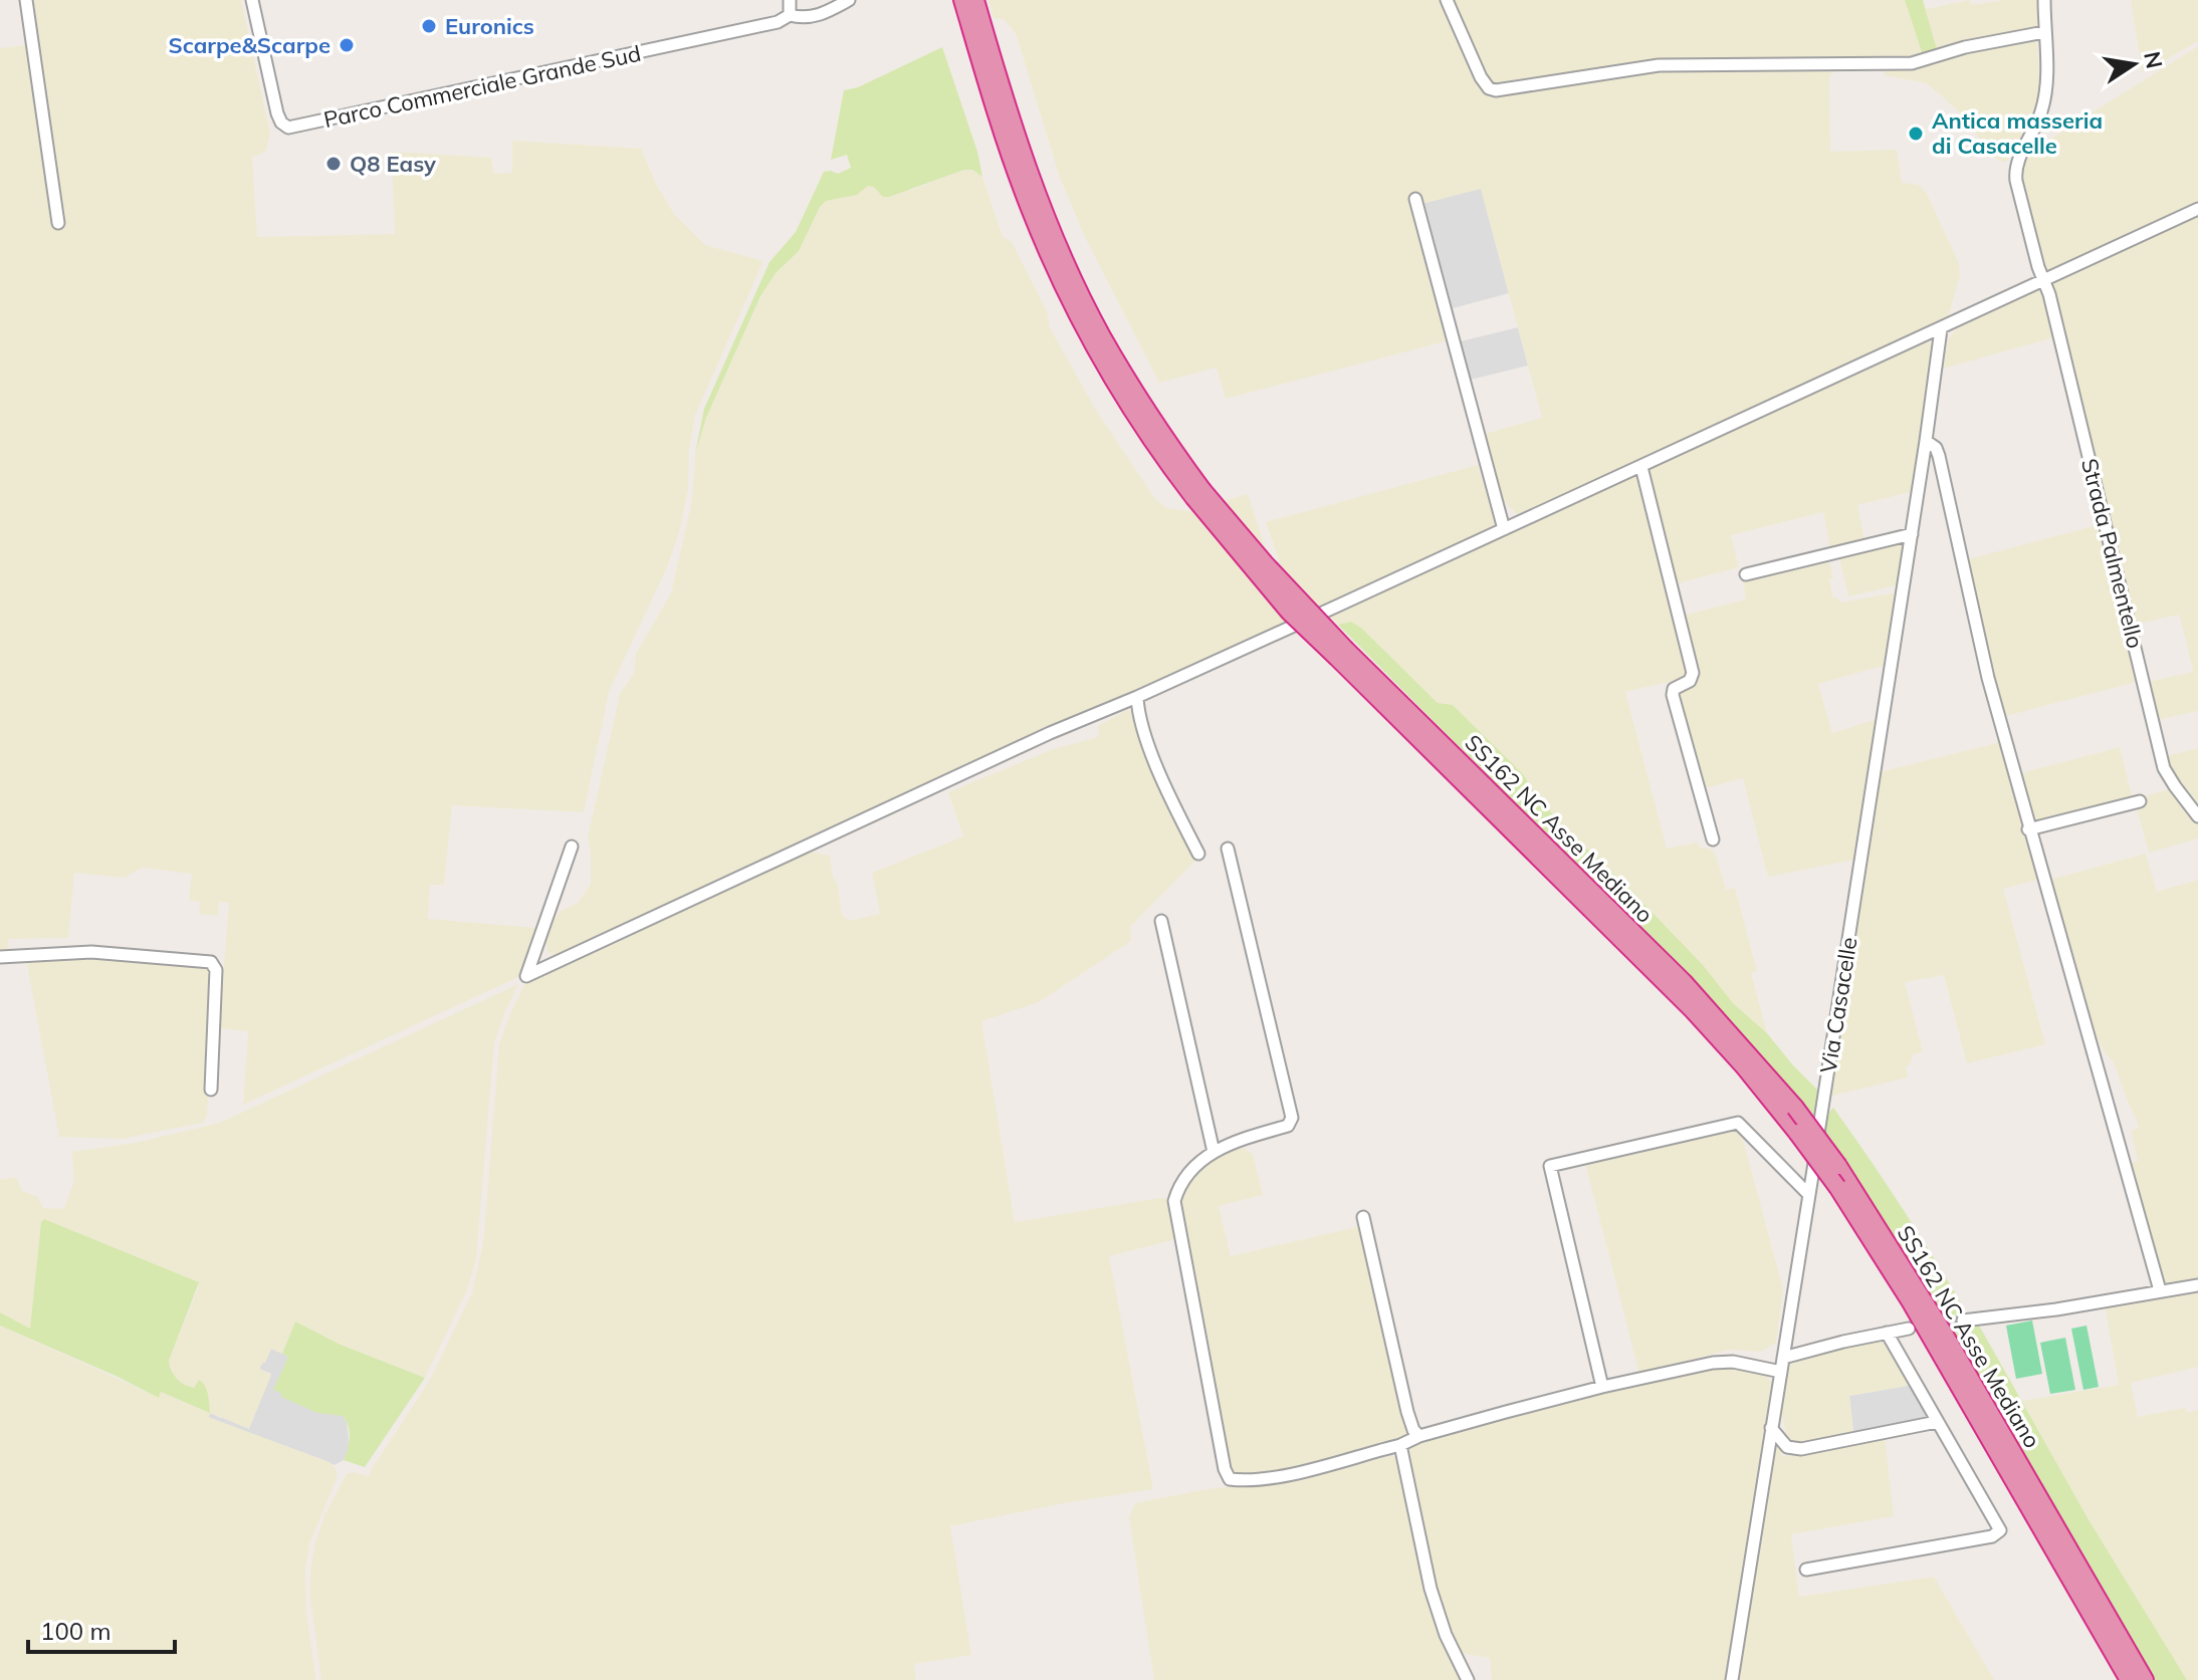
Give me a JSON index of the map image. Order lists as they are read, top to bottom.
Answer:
{
  "streets": {
    "highway": ["SS162 NC Asse Mediano"],
    "street": ["Parco Commerciale Grande Sud", "Strada Palmentello", "Via Casacelle"]
  },
  "places": [
    "Euronics",
    "Scarpe&Scarpe",
    "Antica masseria di Casacelle",
    "Q8 Easy"
  ],
  "scale_bar": "100 m",
  "north": "right"
}
